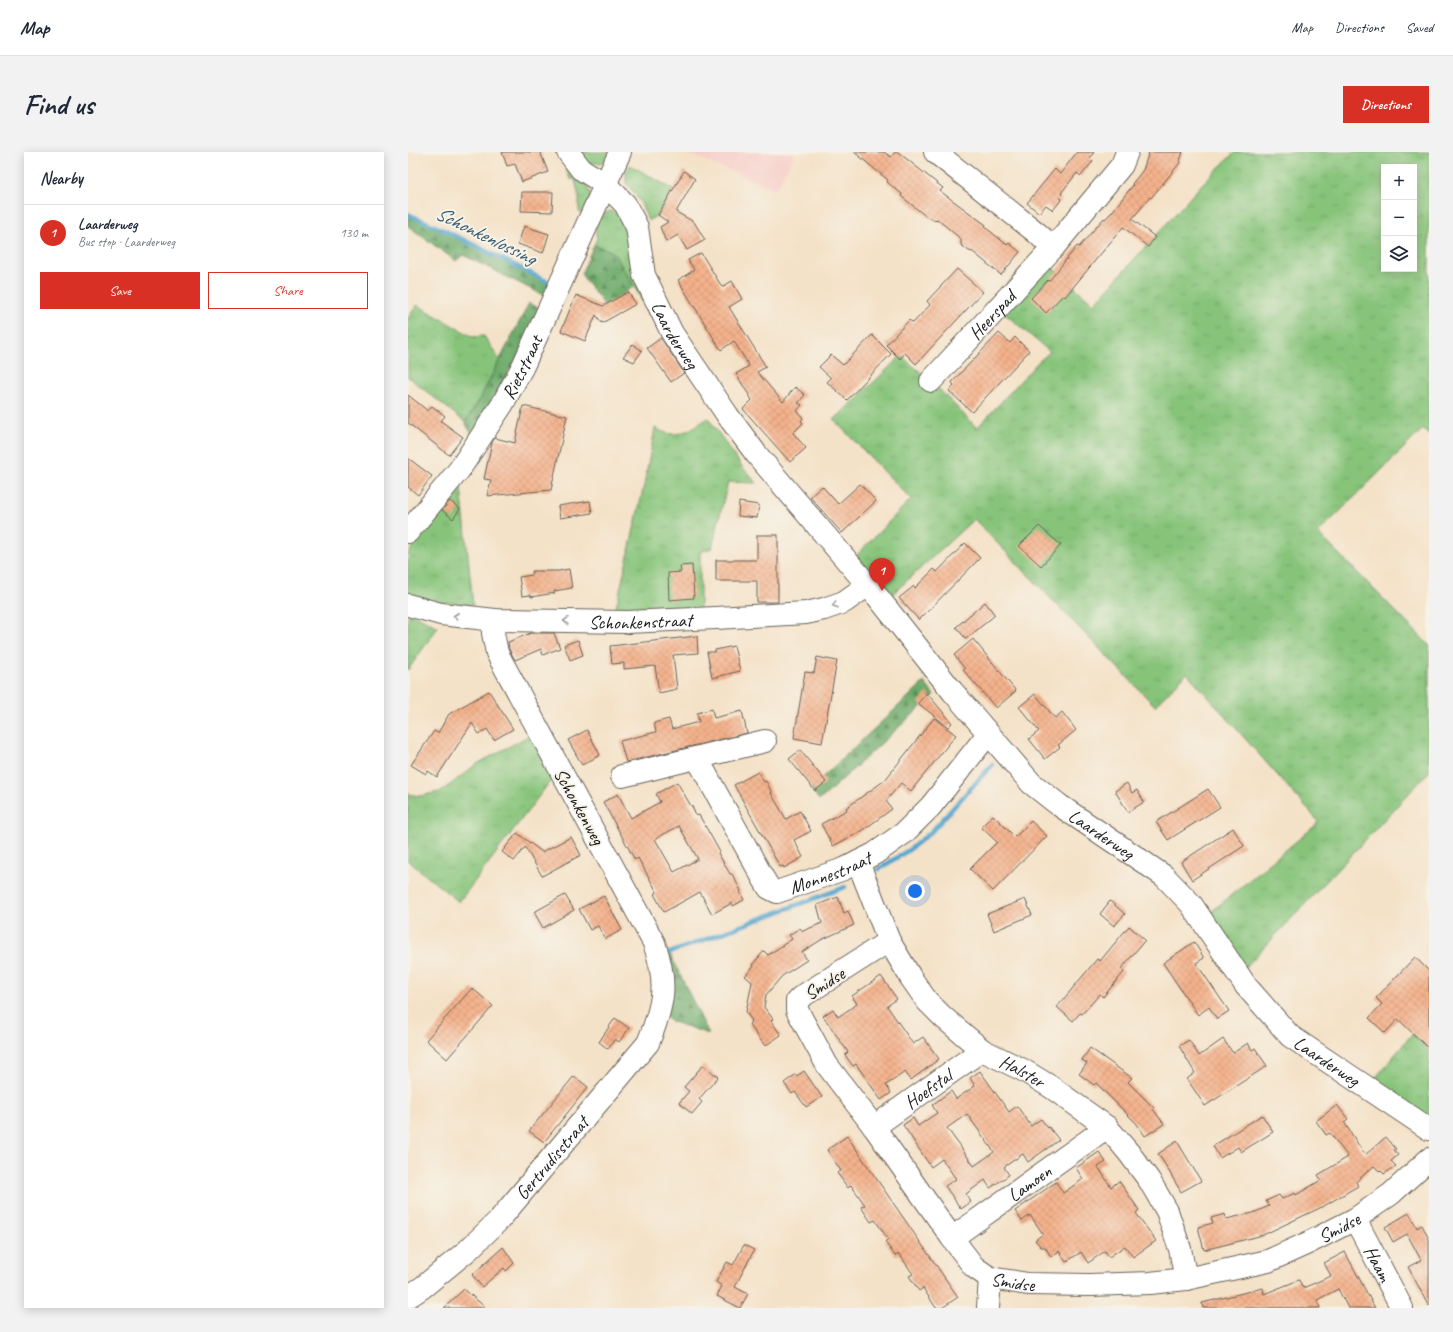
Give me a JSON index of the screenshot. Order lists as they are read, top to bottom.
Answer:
{
  "streets": {
    "street": [
      "Heerspad",
      "Laarderweg",
      "Rietstraat",
      "Schonkenstraat",
      "Schonkenweg",
      "Monnestraat",
      "Smidse",
      "Halster",
      "Hoefstal",
      "Gertrudisstraat",
      "Lamoen",
      "Haam"
    ]
  },
  "crossings": [
    ["Laarderweg", "Rietstraat"],
    ["Laarderweg", "Schonkenstraat"],
    ["Laarderweg", "Monnestraat"],
    ["Schonkenstraat", "Schonkenweg"],
    ["Schonkenweg", "Gertrudisstraat"],
    ["Monnestraat", "Halster"],
    ["Smidse", "Halster"],
    ["Smidse", "Hoefstal"],
    ["Smidse", "Lamoen"],
    ["Smidse", "Haam"],
    ["Halster", "Hoefstal"],
    ["Halster", "Lamoen"]
  ],
  "water": ["Schonkenlossing"],
  "page": {
    "header": "Map",
    "nav": ["Map", "Directions", "Saved"],
    "buttons": [
      "Directions",
      ["Save", "Share"]
    ],
    "title": "Find us",
    "heading": "Nearby",
    "map_buttons": ["+", "−"],
    "list": [
      {
        "mark": "1",
        "name": "Laarderweg",
        "note": "Bus stop · Laarderweg",
        "value": "130 m"
      }
    ],
    "pins": "1"
  }
}
